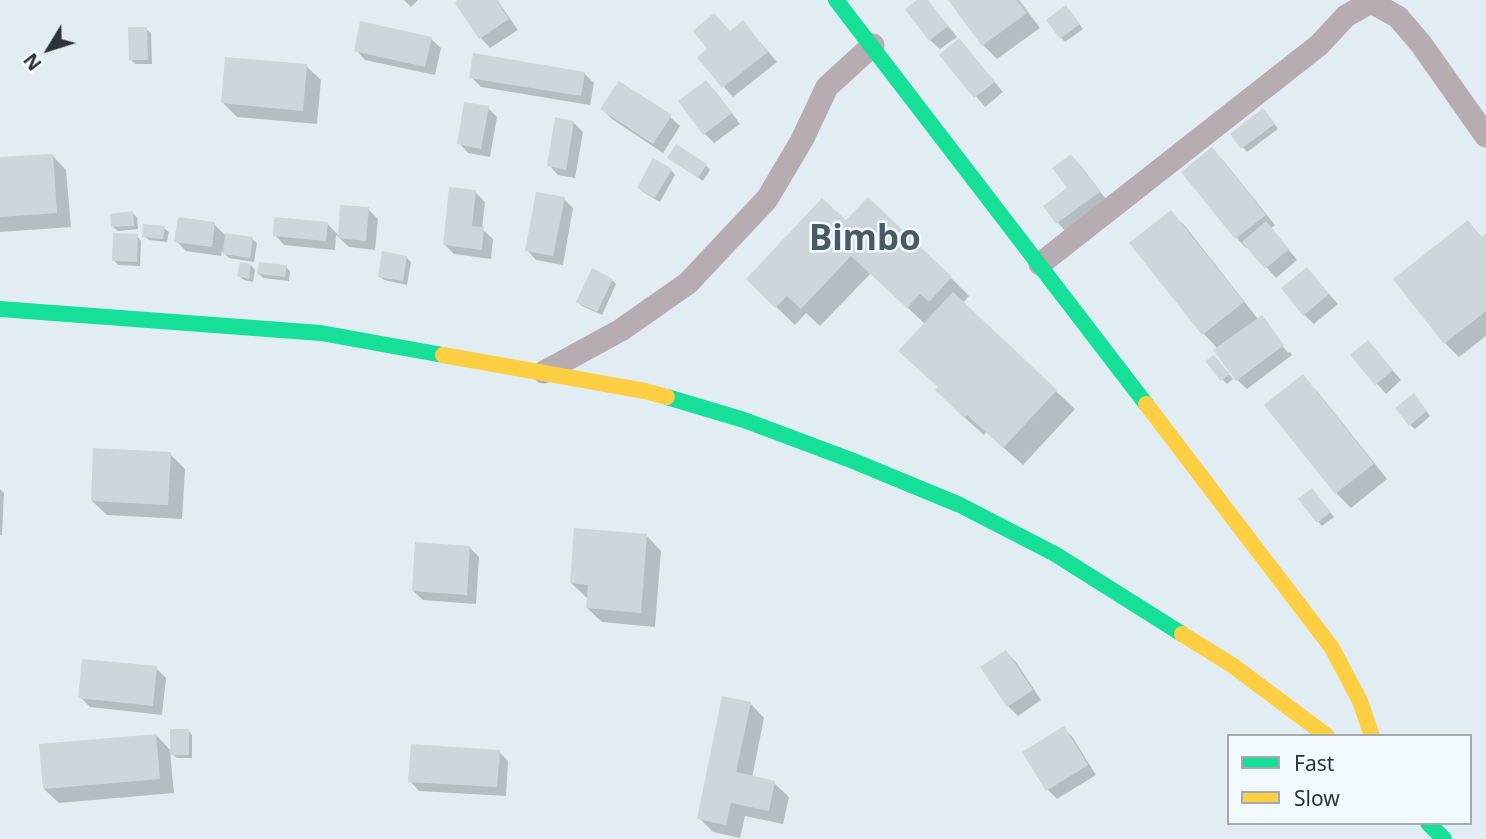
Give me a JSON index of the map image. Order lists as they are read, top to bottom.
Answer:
{
  "districts": ["Bimbo"],
  "legend": ["Fast", "Slow"],
  "north": "bottom left"
}
